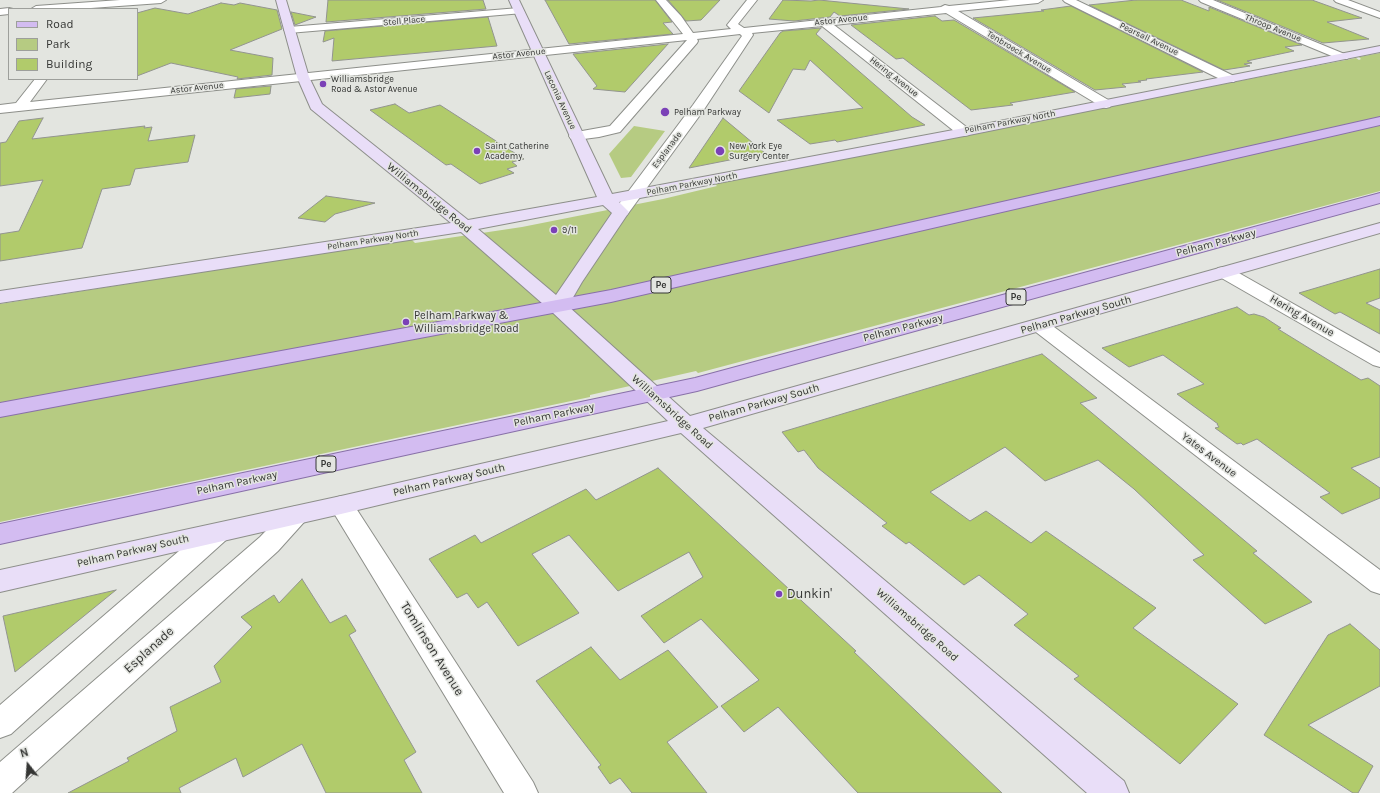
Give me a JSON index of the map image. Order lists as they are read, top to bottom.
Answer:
{
  "streets": {
    "main road": ["Pelham Parkway", "Pe"],
    "street": [
      "Astor Avenue",
      "Stell Place",
      "Throop Avenue",
      "Pearsall Avenue",
      "Tenbroeck Avenue",
      "Hering Avenue",
      "Laconia Avenue",
      "Pelham Parkway North",
      "Esplanade",
      "Williamsbridge Road",
      "Pelham Parkway South",
      "Yates Avenue",
      "Tomlinson Avenue"
    ]
  },
  "crossings": [
    ["Astor Avenue", "Tenbroeck Avenue"],
    ["Astor Avenue", "Hering Avenue"],
    ["Astor Avenue", "Laconia Avenue"],
    ["Astor Avenue", "Esplanade"],
    ["Astor Avenue", "Williamsbridge Road"],
    ["Stell Place", "Laconia Avenue"],
    ["Stell Place", "Williamsbridge Road"],
    ["Throop Avenue", "Pelham Parkway North"],
    ["Pearsall Avenue", "Pelham Parkway North"],
    ["Tenbroeck Avenue", "Pelham Parkway North"],
    ["Hering Avenue", "Pelham Parkway North"],
    ["Hering Avenue", "Pelham Parkway South"],
    ["Laconia Avenue", "Pelham Parkway North"],
    ["Pelham Parkway North", "Esplanade"],
    ["Pelham Parkway North", "Williamsbridge Road"],
    ["Esplanade", "Williamsbridge Road"],
    ["Esplanade", "Pe"],
    ["Esplanade", "Pelham Parkway South"],
    ["Williamsbridge Road", "Pelham Parkway"],
    ["Williamsbridge Road", "Pe"],
    ["Williamsbridge Road", "Pelham Parkway South"],
    ["Pelham Parkway South", "Yates Avenue"],
    ["Pelham Parkway South", "Tomlinson Avenue"]
  ],
  "places": [
    "Williamsbridge Road & Astor Avenue",
    "Pelham Parkway",
    "Saint Catherine Academy",
    "New York Eye Surgery Center",
    "9/11",
    "Pelham Parkway & Williamsbridge Road",
    "Dunkin'"
  ],
  "legend": ["Road", "Park", "Building"],
  "north": "top"
}
